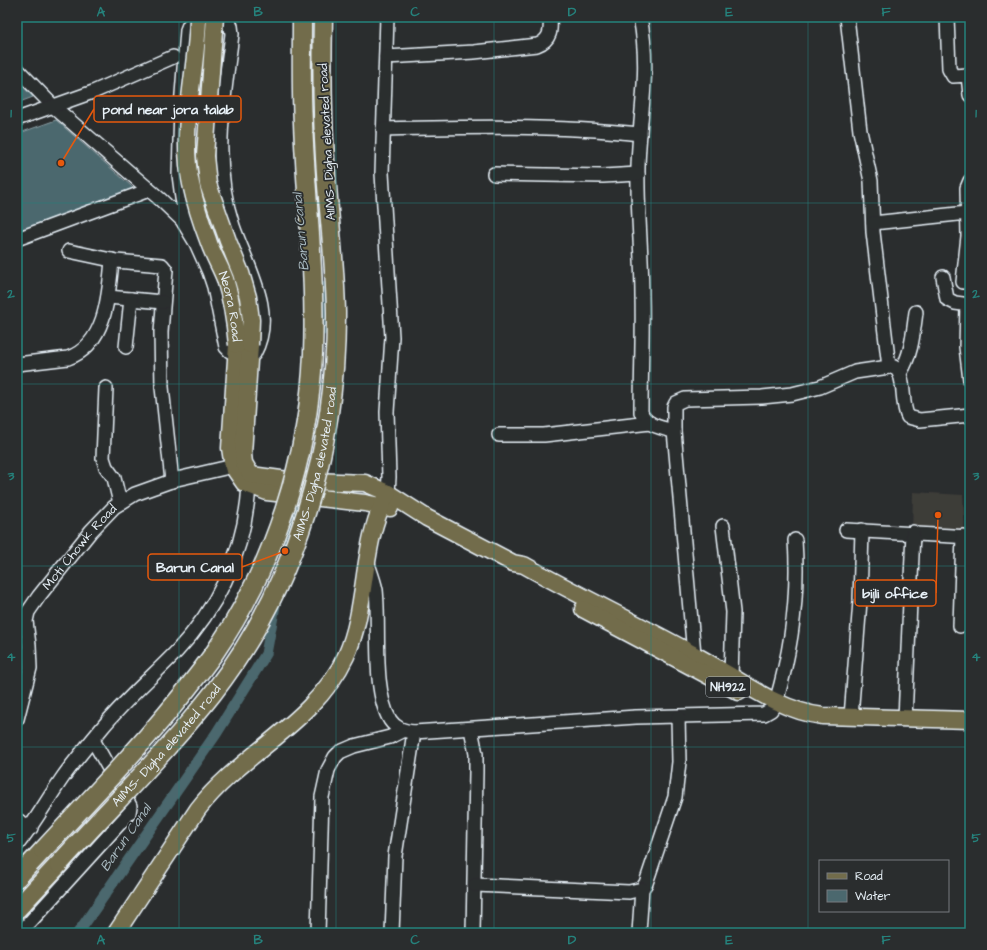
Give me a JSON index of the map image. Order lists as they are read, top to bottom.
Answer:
{
  "streets": {
    "highway": ["AIIMS- Digha elevated road"],
    "main road": ["Neora Road", "NH922"],
    "street": ["Moti Chowk Road"]
  },
  "water": ["Barun Canal"],
  "places": ["pond near jora talab", "bijli office", "Barun Canal"],
  "legend": ["Road", "Water"],
  "grid": {
    "columns": [
      "A",
      "B",
      "C",
      "D",
      "E",
      "F"
    ],
    "rows": [
      "1",
      "2",
      "3",
      "4",
      "5"
    ]
  }
}
